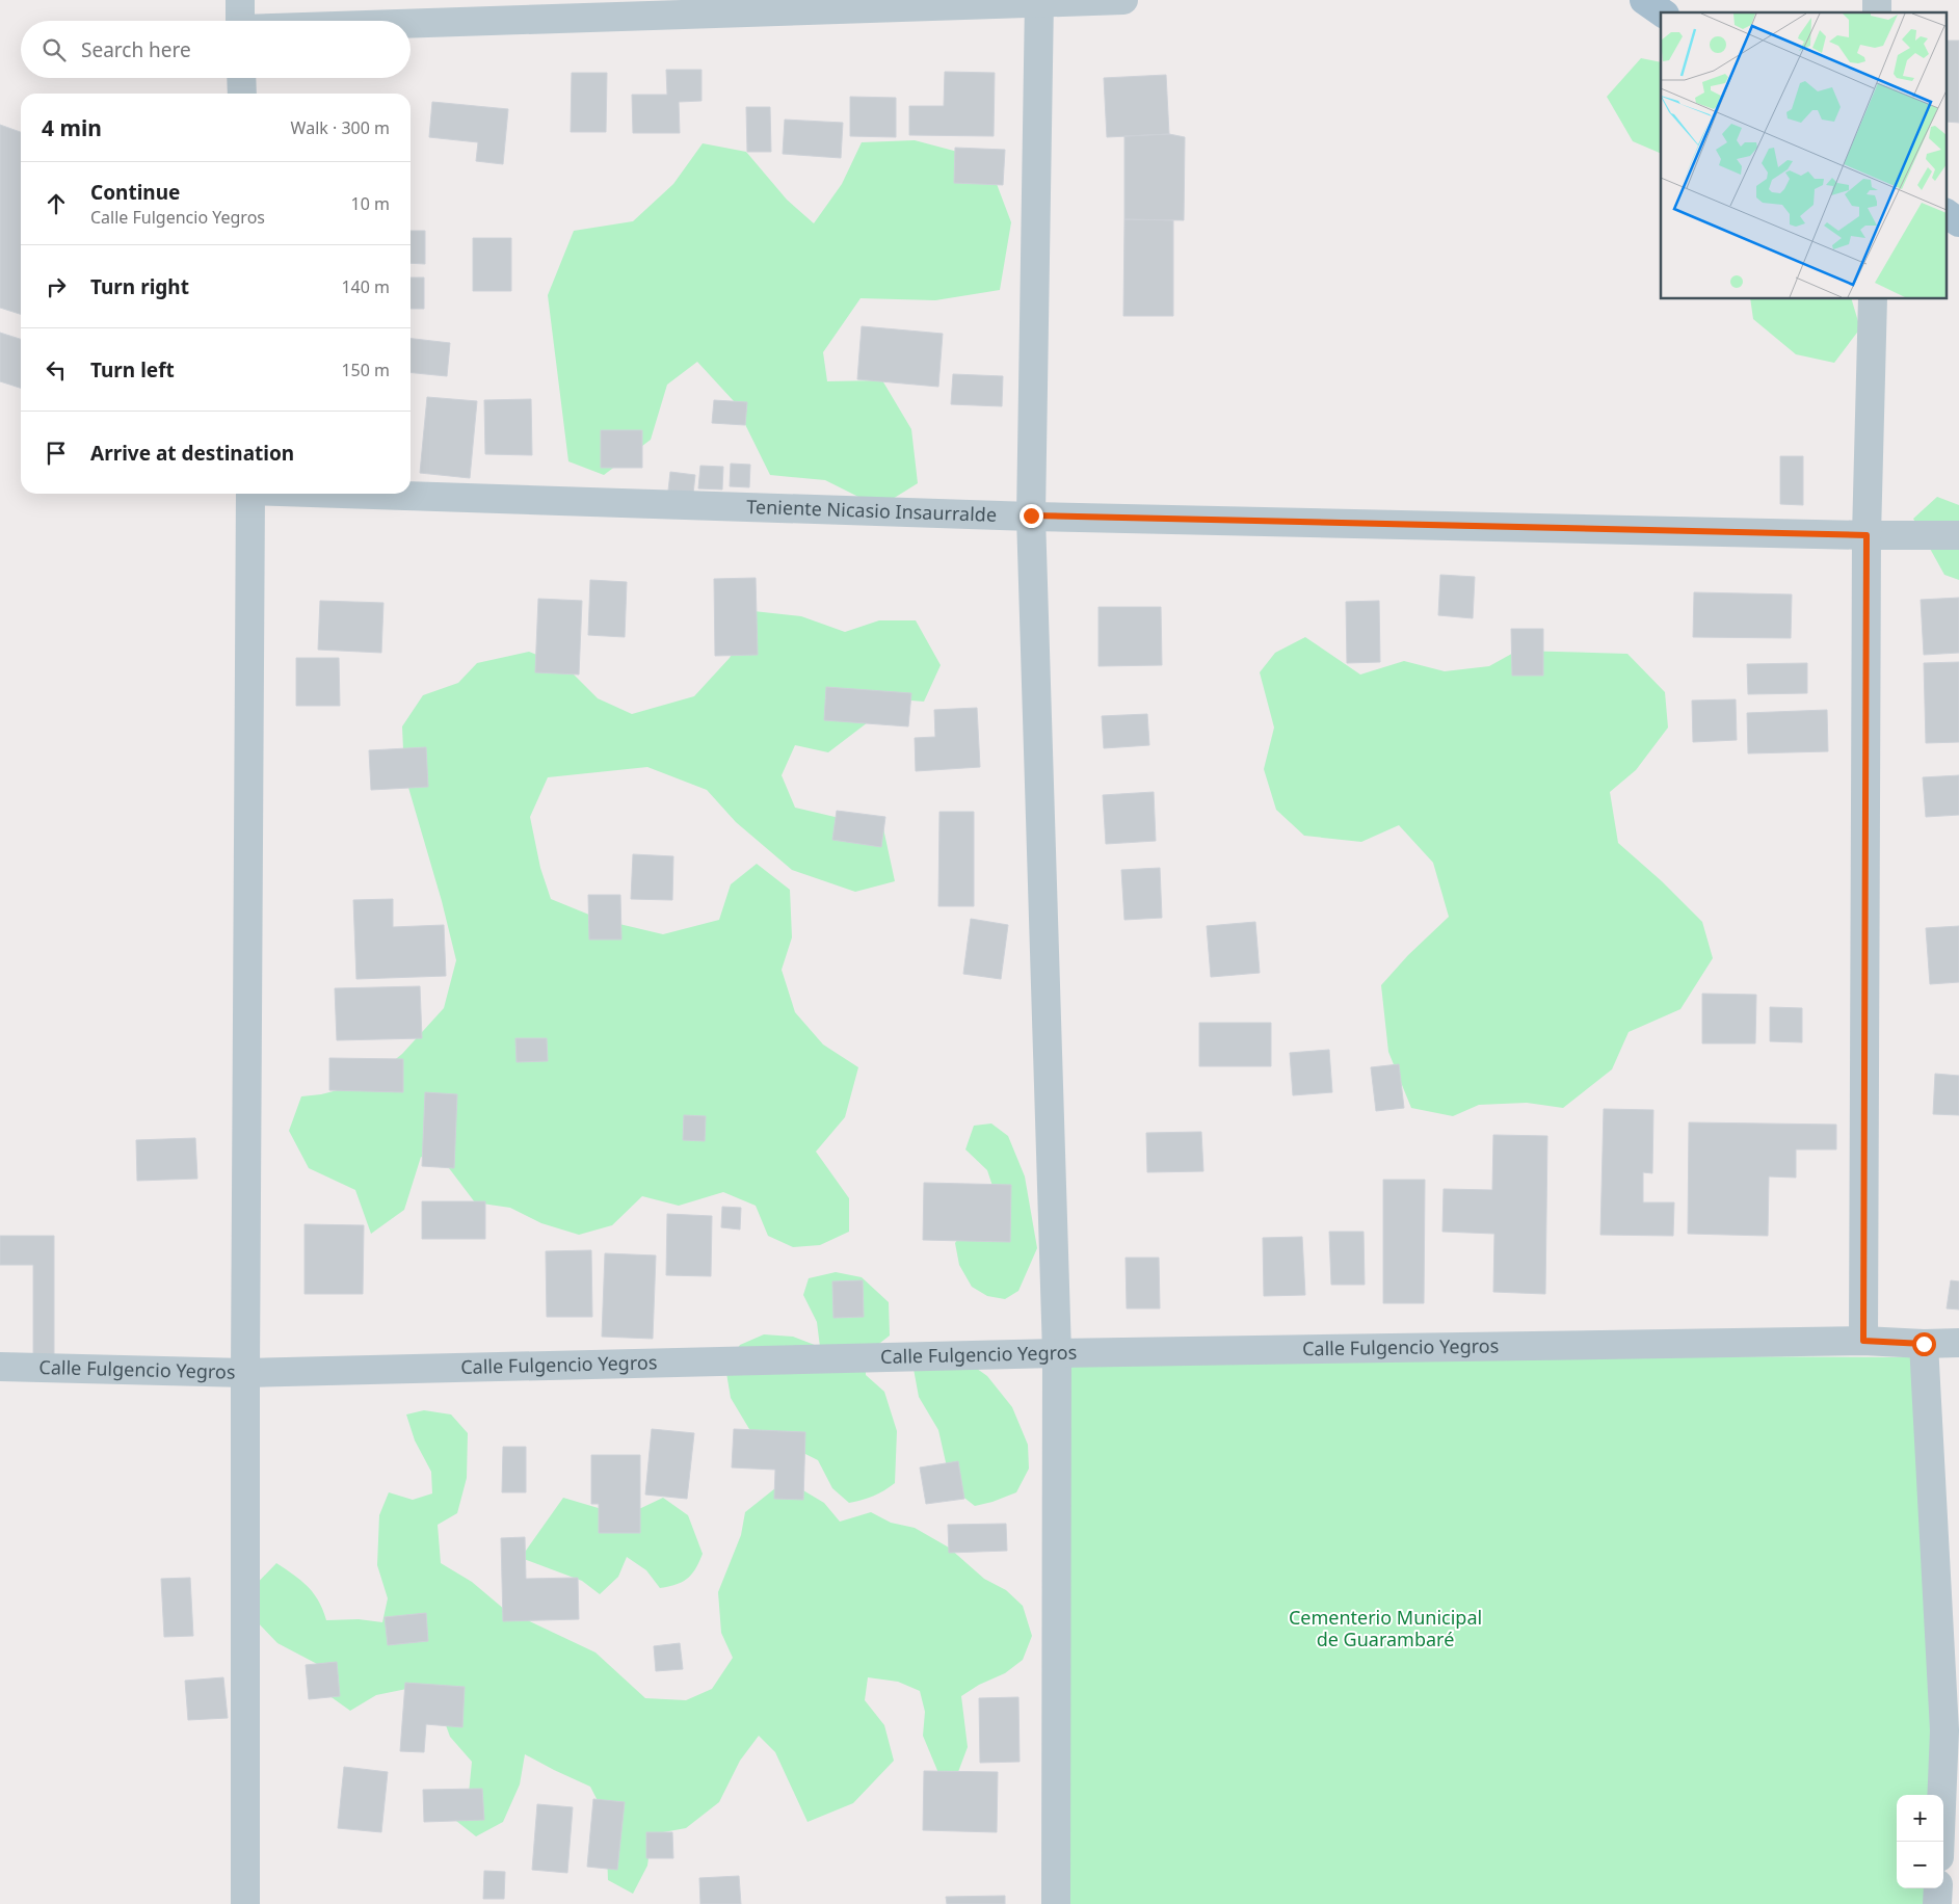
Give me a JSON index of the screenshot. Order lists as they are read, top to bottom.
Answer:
{
  "streets": {
    "street": ["Teniente Nicasio Insaurralde", "Calle Fulgencio Yegros"]
  },
  "parks": ["Cementerio Municipal de Guarambaré"],
  "page": {
    "search": "Search here",
    "heading": ["4 min", "Walk · 300 m"],
    "list": [
      ["Continue", "Calle Fulgencio Yegros", "10 m"],
      ["Turn right", "140 m"],
      ["Turn left", "150 m"],
      "Arrive at destination"
    ],
    "map_buttons": ["+", "−"]
  }
}
